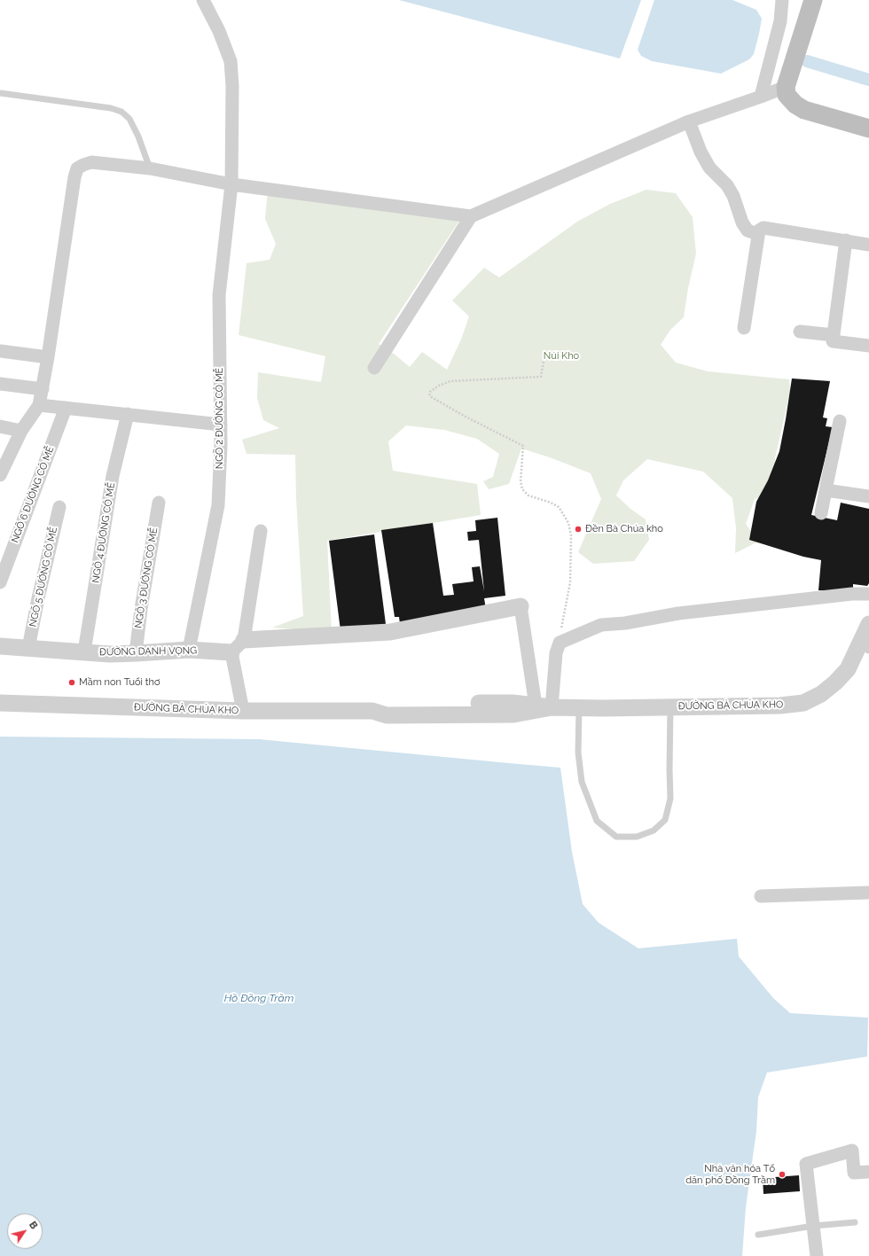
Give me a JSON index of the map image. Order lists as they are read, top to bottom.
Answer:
{
  "streets": {
    "street": [
      "NGÕ 2 ĐƯỜNG CÔ MỄ",
      "NGÕ 6 ĐƯỜNG CÔ MỄ",
      "NGÕ 4 ĐƯỜNG CÔ MỄ",
      "NGÕ 5 ĐƯỜNG CÔ MỄ",
      "NGÕ 3 ĐƯỜNG CÔ MỄ",
      "ĐƯỜNG DANH VỌNG",
      "ĐƯỜNG BÀ CHÚA KHO"
    ]
  },
  "crossings": [
    ["NGÕ 2 ĐƯỜNG CÔ MỄ", "ĐƯỜNG DANH VỌNG"],
    ["NGÕ 4 ĐƯỜNG CÔ MỄ", "ĐƯỜNG DANH VỌNG"],
    ["NGÕ 5 ĐƯỜNG CÔ MỄ", "ĐƯỜNG DANH VỌNG"],
    ["NGÕ 3 ĐƯỜNG CÔ MỄ", "ĐƯỜNG DANH VỌNG"]
  ],
  "water": ["Hồ Đồng Trầm"],
  "parks": ["Núi Kho"],
  "places": ["Đền Bà Chúa kho", "Mầm non Tuổi thơ", "Nhà văn hóa Tổ dân phố Đồng Trầm"],
  "north": "top right"
}
